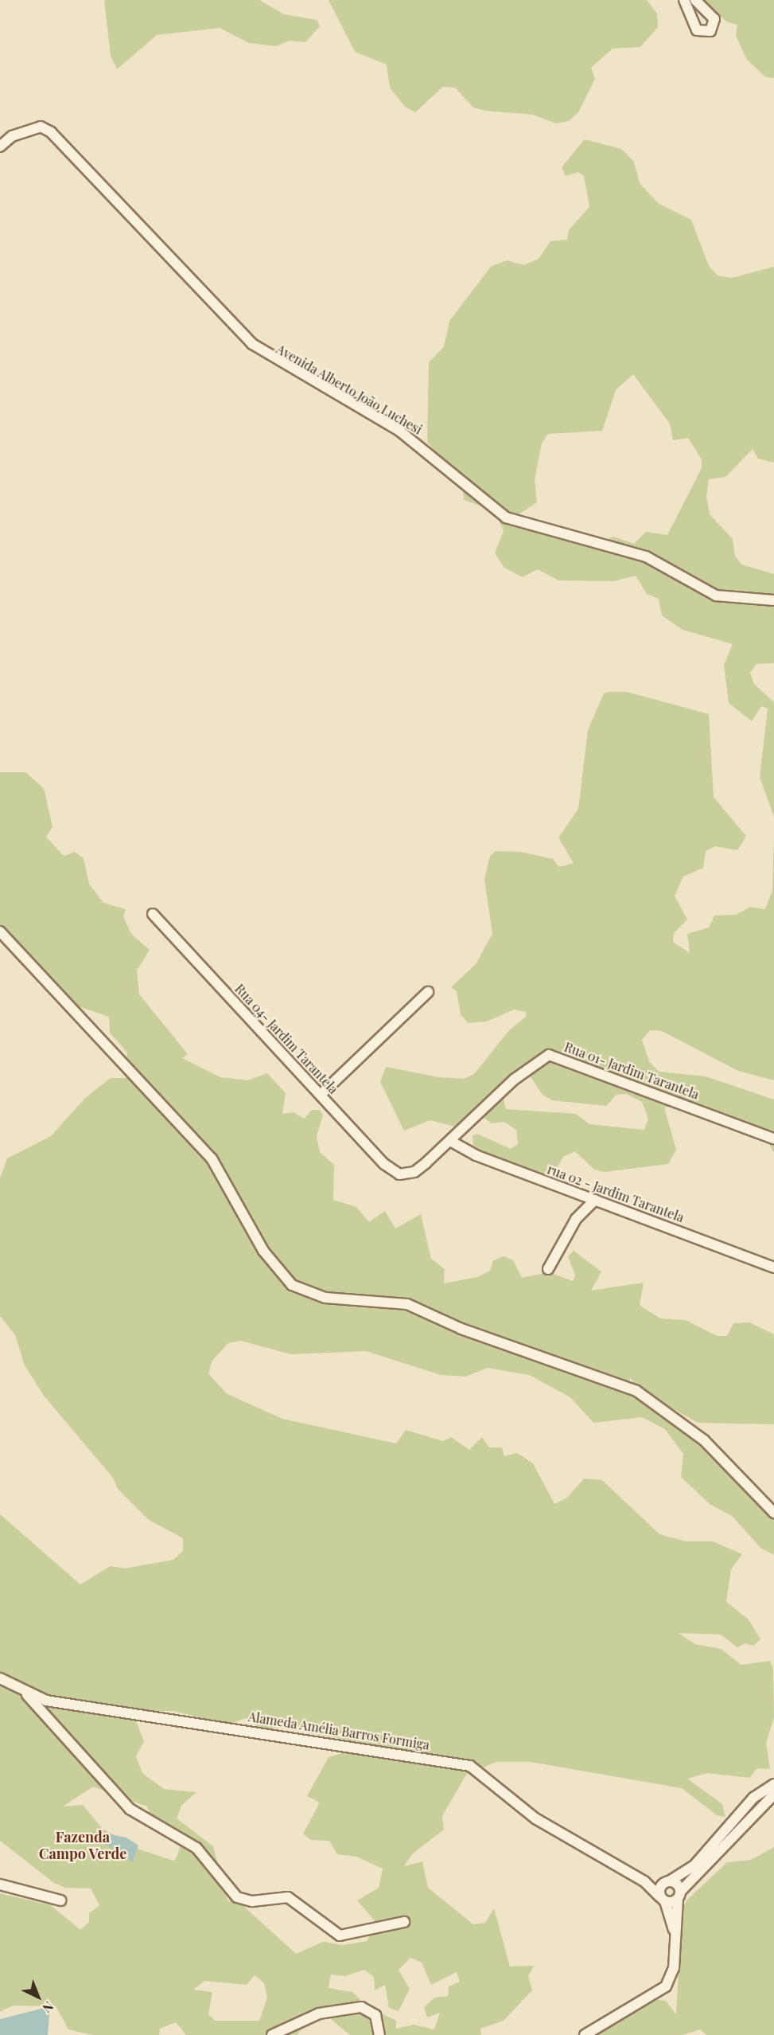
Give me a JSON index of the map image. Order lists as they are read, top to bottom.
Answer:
{
  "streets": {
    "street": [
      "Avenida Alberto João Luchesi",
      "Rua 04- Jardim Tarantela",
      "Rua 01- Jardim Tarantela",
      "rua 02 - Jardim Tarantela",
      "Alameda Amélia Barros Formiga"
    ]
  },
  "crossings": [
    ["Rua 04- Jardim Tarantela", "Rua 01- Jardim Tarantela"],
    ["Rua 01- Jardim Tarantela", "rua 02 - Jardim Tarantela"]
  ],
  "districts": ["Fazenda Campo Verde"],
  "north": "bottom right"
}
